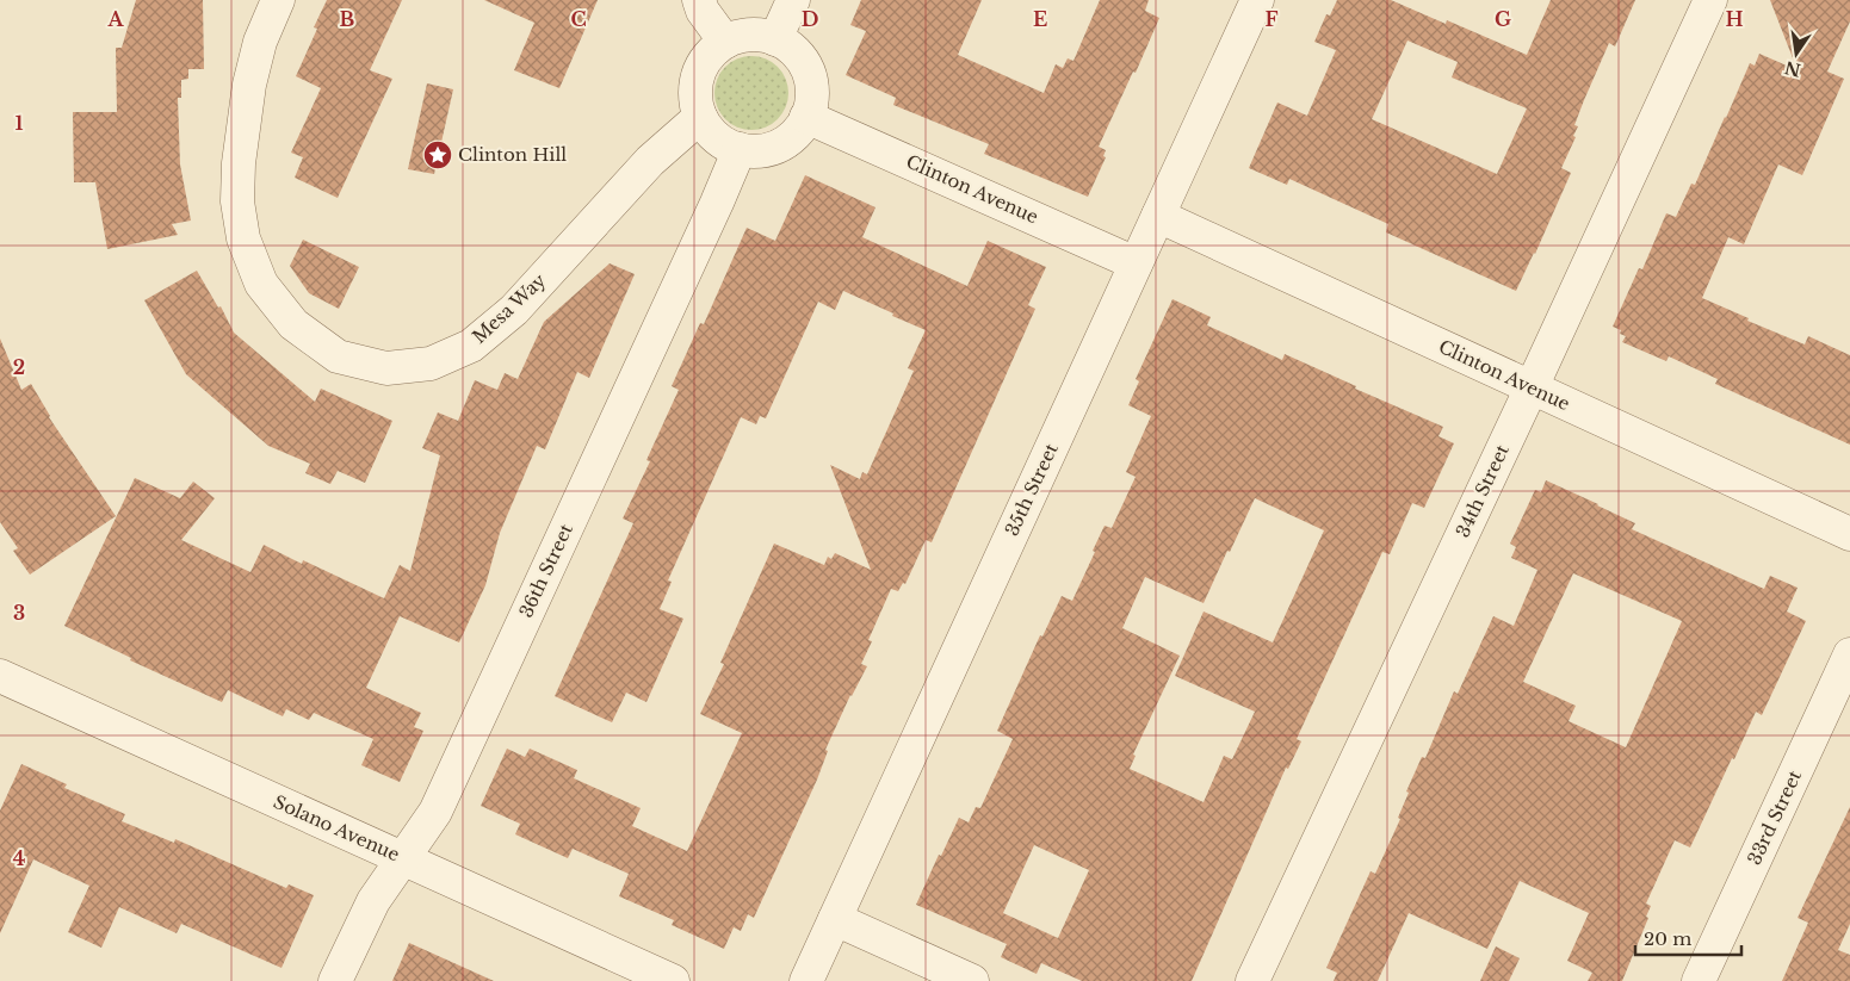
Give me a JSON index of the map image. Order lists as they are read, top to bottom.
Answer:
{
  "streets": {
    "street": [
      "Clinton Avenue",
      "Mesa Way",
      "35th Street",
      "34th Street",
      "36th Street",
      "33rd Street",
      "Solano Avenue"
    ]
  },
  "crossings": [
    ["Clinton Avenue", "Mesa Way"],
    ["Clinton Avenue", "35th Street"],
    ["Clinton Avenue", "34th Street"],
    ["Clinton Avenue", "36th Street"],
    ["Mesa Way", "36th Street"],
    ["36th Street", "Solano Avenue"]
  ],
  "places": {
    "place": ["Clinton Hill"]
  },
  "scale_bar": "20 m",
  "north": "bottom",
  "grid": {
    "columns": [
      "A",
      "B",
      "C",
      "D",
      "E",
      "F",
      "G",
      "H"
    ],
    "rows": [
      "1",
      "2",
      "3",
      "4"
    ]
  }
}
